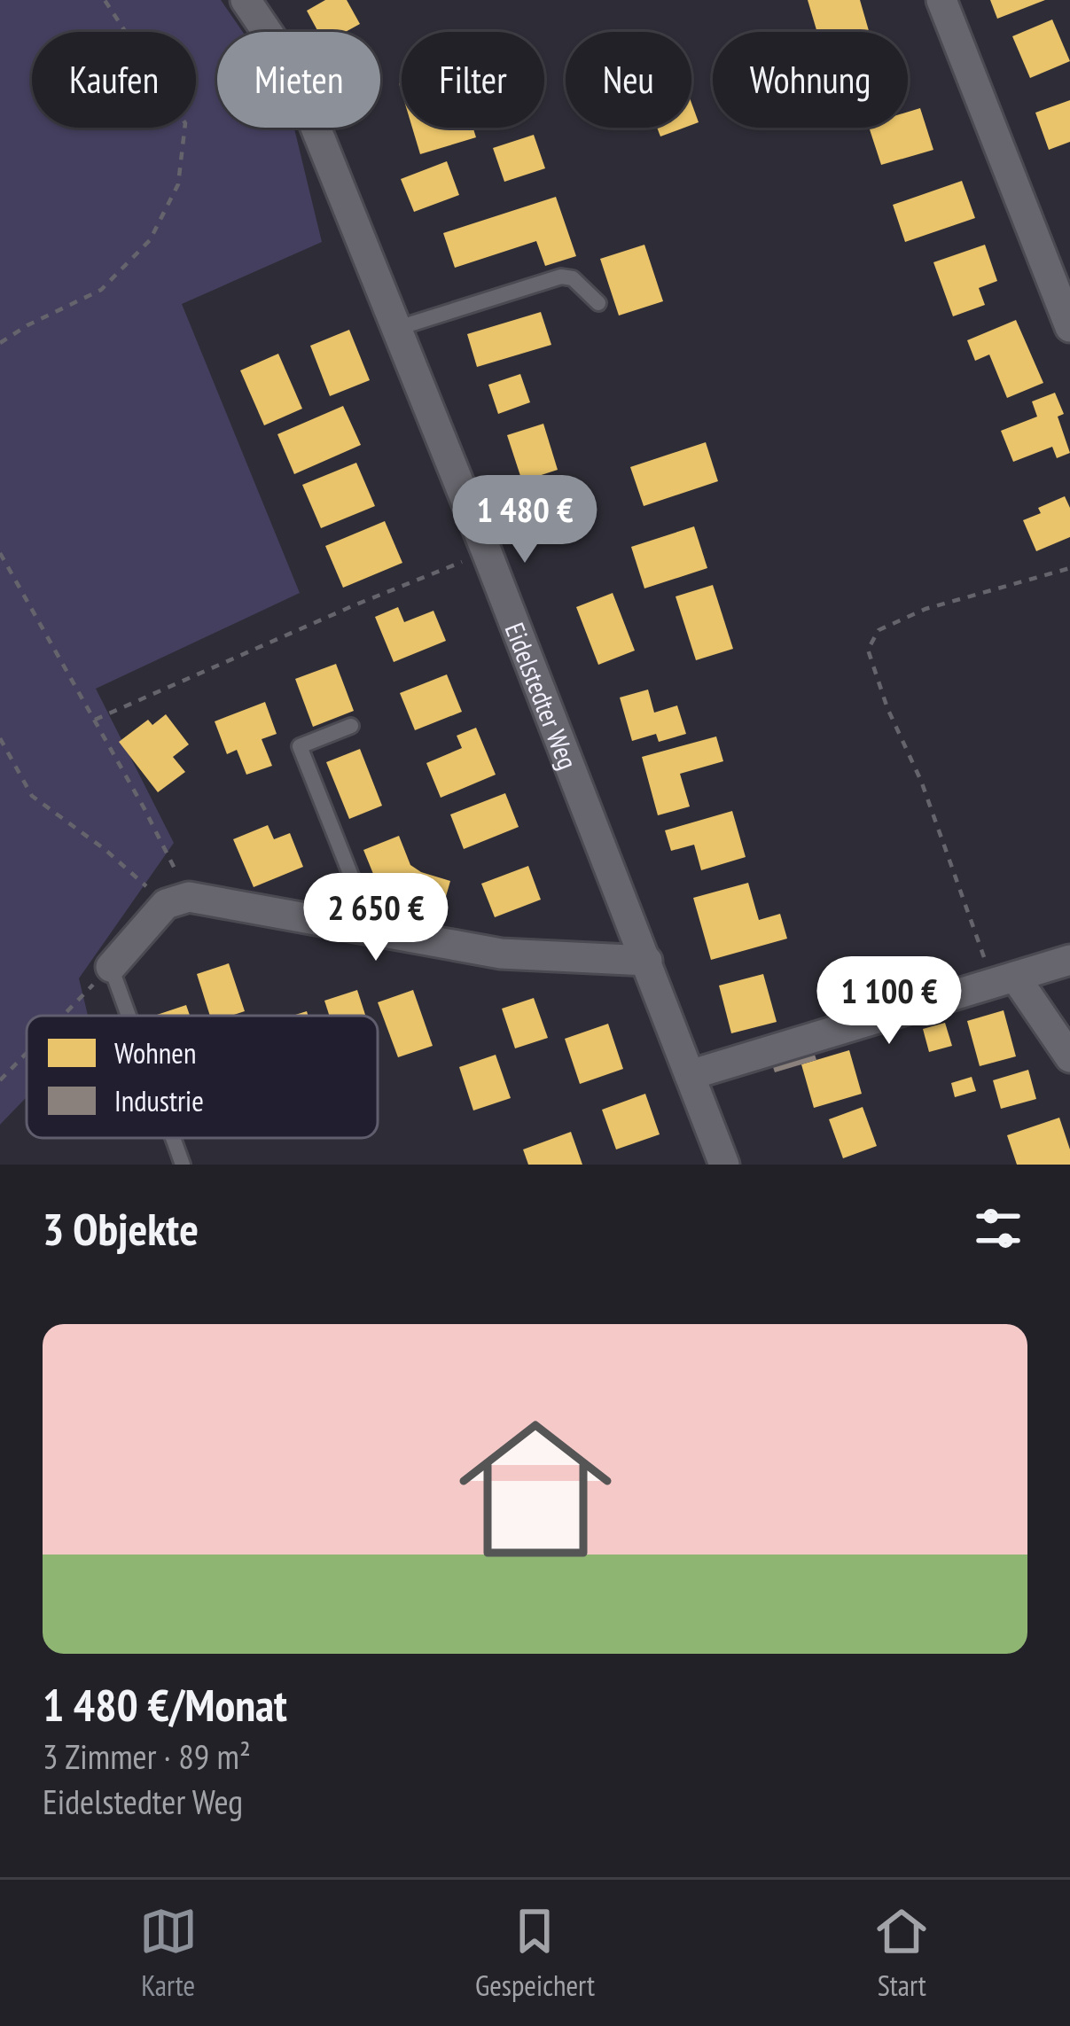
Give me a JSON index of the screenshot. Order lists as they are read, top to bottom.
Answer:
{
  "streets": {
    "street": ["Eidelstedter Weg"]
  },
  "legend": ["Wohnen", "Industrie"],
  "page": {
    "chip": [
      "Kaufen",
      "Mieten",
      "Filter",
      "Neu",
      "Wohnung"
    ],
    "price": ["1 480 €", "2 650 €", "1 100 €"],
    "heading": "3 Objekte",
    "list": [
      {
        "name": "1 480 €/Monat",
        "note": "3 Zimmer · 89 m² · Eidelstedter Weg"
      }
    ],
    "tabs": ["Karte", "Gespeichert", "Start"]
  }
}
